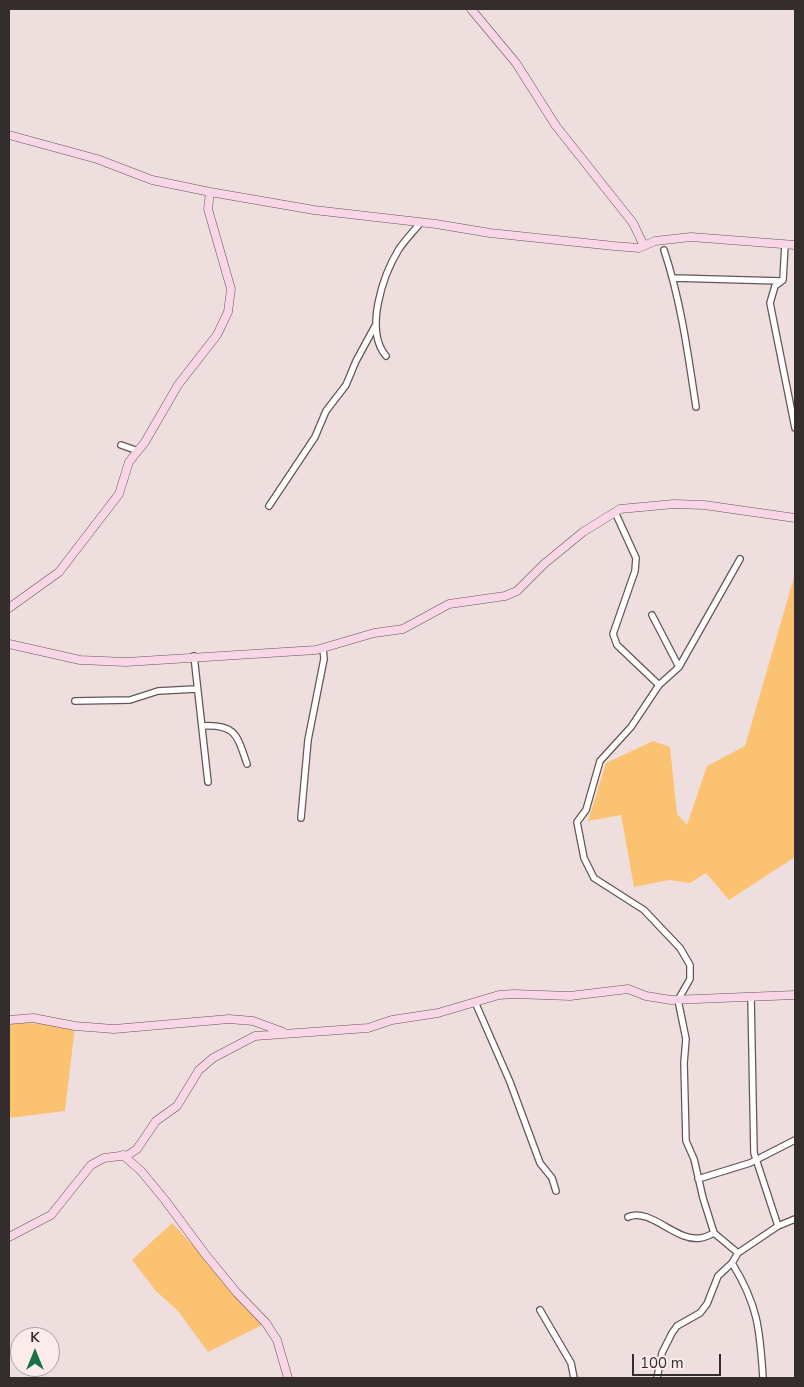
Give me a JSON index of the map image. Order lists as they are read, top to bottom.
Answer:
{
  "scale_bar": "100 m",
  "north": "top"
}
